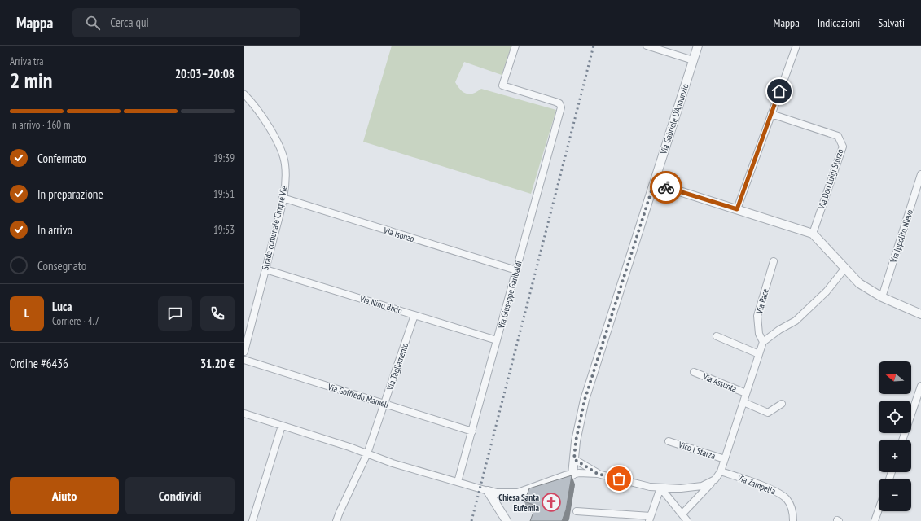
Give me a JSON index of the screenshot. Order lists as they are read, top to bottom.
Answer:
{
  "streets": {
    "street": [
      "Via Gabriele D'Annunzio",
      "Via Don Luigi Sturzo",
      "Strada comunale Cinque Vie",
      "Via Isonzo",
      "Via Ippolito Nievo",
      "Via Giuseppe Garibaldi",
      "Via Pace",
      "Via Nino Bixio",
      "Via Tagliamento",
      "Via Assunta",
      "Via Goffredo Mameli",
      "Vico I Starza",
      "Via Zampella"
    ]
  },
  "crossings": [
    ["Strada comunale Cinque Vie", "Via Isonzo"],
    ["Strada comunale Cinque Vie", "Via Nino Bixio"],
    ["Via Isonzo", "Via Giuseppe Garibaldi"],
    ["Via Giuseppe Garibaldi", "Via Nino Bixio"],
    ["Via Giuseppe Garibaldi", "Via Goffredo Mameli"],
    ["Via Nino Bixio", "Via Tagliamento"],
    ["Via Tagliamento", "Via Goffredo Mameli"]
  ],
  "places": {
    "church": ["Chiesa Santa Eufemia"]
  },
  "north": "left",
  "page": {
    "header": "Mappa",
    "search": "Cerca qui",
    "nav": ["Mappa", "Indicazioni", "Salvati"],
    "heading": ["2 min", "Arriva tra", "20:03–20:08"],
    "panel": [
      "Luca",
      "Corriere · 4.7",
      "Ordine #6436",
      "31.20 €"
    ],
    "bar": "In arrivo · 160 m",
    "list": [
      ["Confermato", "19:39"],
      ["In preparazione", "19:51"],
      ["In arrivo", "19:53"],
      "Consegnato"
    ],
    "round": "L",
    "map_buttons": ["+", "−"],
    "buttons": ["Aiuto", "Condividi"]
  }
}
